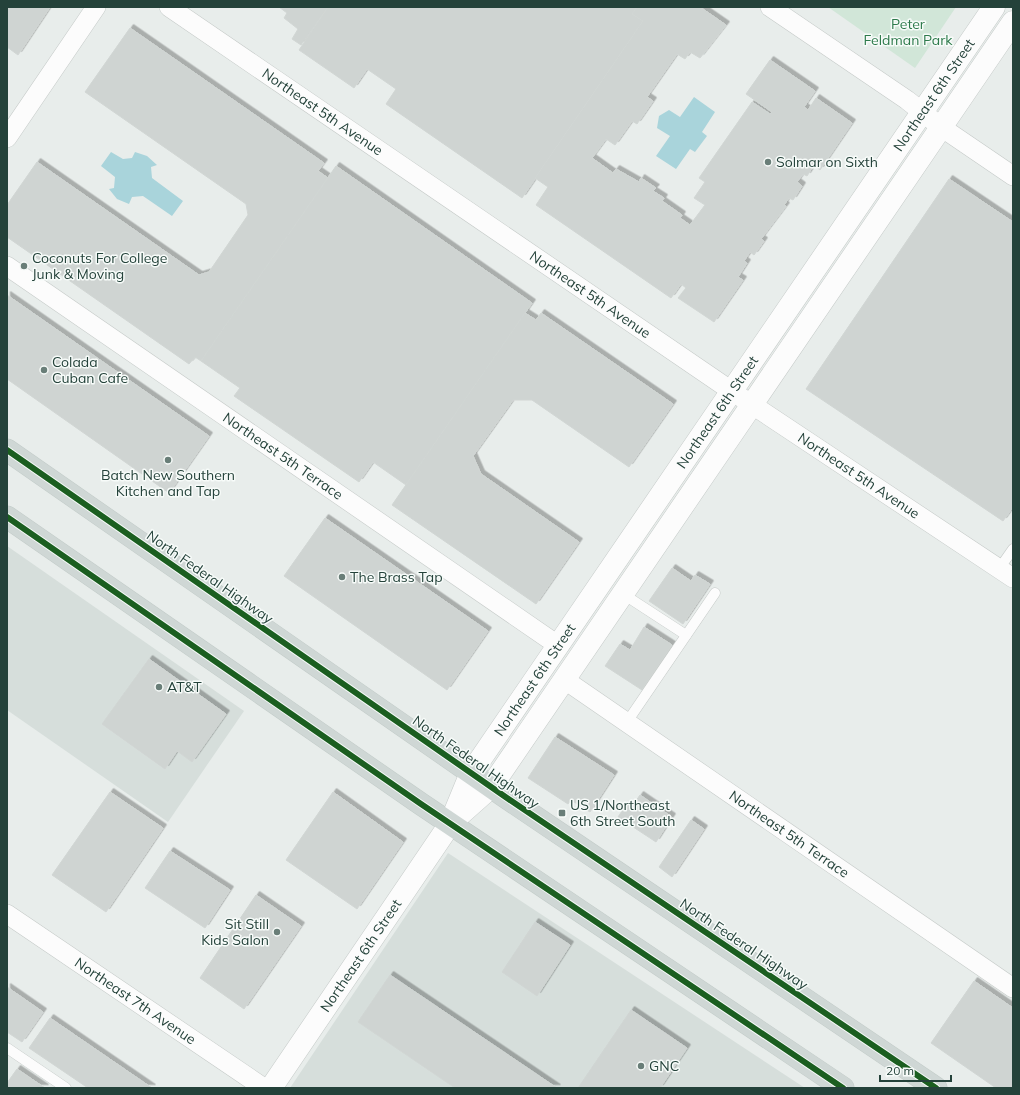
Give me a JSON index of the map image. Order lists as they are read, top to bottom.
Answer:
{
  "streets": {
    "main road": ["North Federal Highway"],
    "street": [
      "Northeast 6th Street",
      "Northeast 5th Avenue",
      "Northeast 5th Terrace",
      "Northeast 7th Avenue"
    ]
  },
  "crossings": [
    ["Northeast 6th Street", "Northeast 5th Avenue"],
    ["Northeast 6th Street", "Northeast 5th Terrace"],
    ["Northeast 6th Street", "North Federal Highway"]
  ],
  "parks": ["Peter Feldman Park"],
  "places": {
    "other": [
      "Solmar on Sixth",
      "Coconuts For College Junk & Moving",
      "Colada Cuban Cafe",
      "Batch New Southern Kitchen and Tap",
      "The Brass Tap",
      "AT&T",
      "Sit Still Kids Salon",
      "GNC"
    ],
    "transit": ["US 1/Northeast 6th Street South"]
  },
  "scale_bar": "20 m"
}
